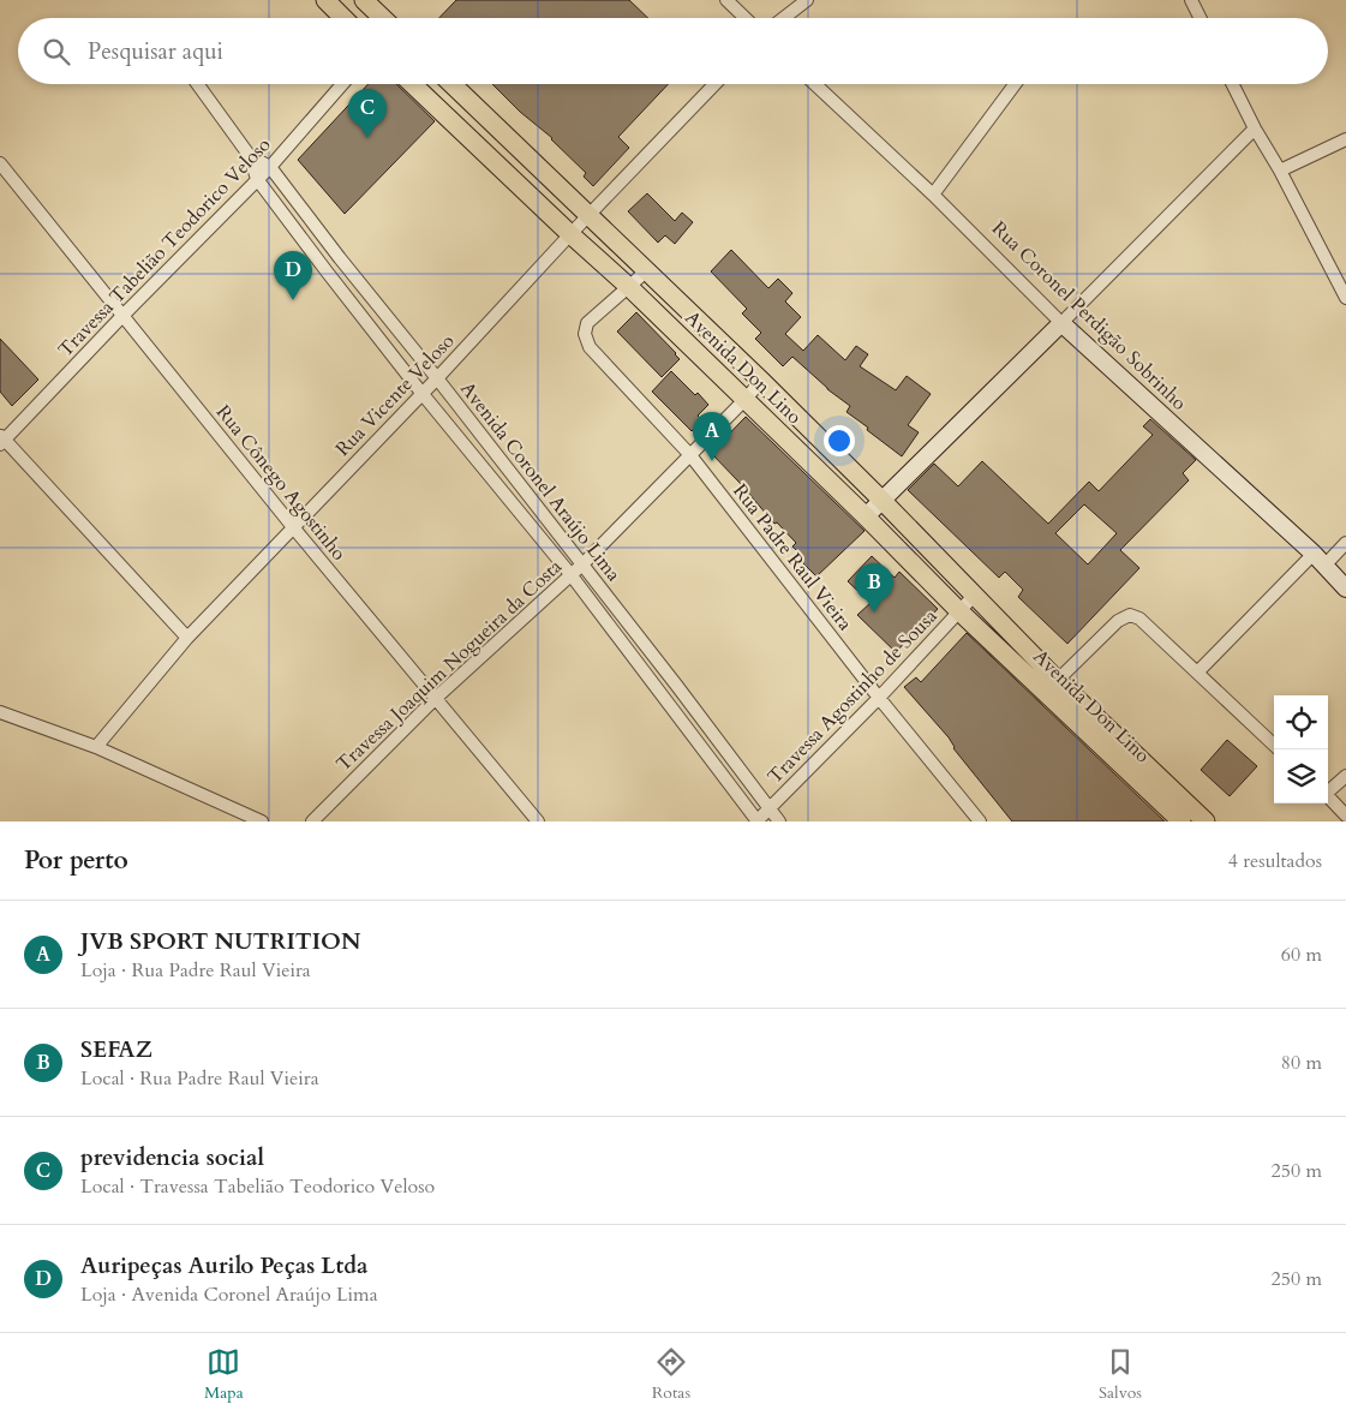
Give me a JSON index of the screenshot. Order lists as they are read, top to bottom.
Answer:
{
  "streets": {
    "main road": ["Avenida Don Lino"],
    "street": [
      "Travessa Tabelião Teodorico Veloso",
      "Rua Coronel Perdigão Sobrinho",
      "Rua Vicente Veloso",
      "Avenida Coronel Araújo Lima",
      "Rua Cônego Agostinho",
      "Rua Padre Raul Vieira",
      "Travessa Joaquim Nogueira da Costa",
      "Travessa Agostinho de Sousa"
    ]
  },
  "crossings": [
    ["Travessa Tabelião Teodorico Veloso", "Avenida Coronel Araújo Lima"],
    ["Travessa Tabelião Teodorico Veloso", "Rua Cônego Agostinho"],
    ["Avenida Don Lino", "Rua Vicente Veloso"],
    ["Avenida Don Lino", "Rua Padre Raul Vieira"],
    ["Avenida Don Lino", "Travessa Joaquim Nogueira da Costa"],
    ["Avenida Don Lino", "Travessa Agostinho de Sousa"],
    ["Rua Vicente Veloso", "Avenida Coronel Araújo Lima"],
    ["Rua Vicente Veloso", "Rua Cônego Agostinho"],
    ["Avenida Coronel Araújo Lima", "Travessa Joaquim Nogueira da Costa"],
    ["Avenida Coronel Araújo Lima", "Travessa Agostinho de Sousa"],
    ["Rua Cônego Agostinho", "Travessa Joaquim Nogueira da Costa"],
    ["Rua Padre Raul Vieira", "Travessa Joaquim Nogueira da Costa"],
    ["Rua Padre Raul Vieira", "Travessa Agostinho de Sousa"]
  ],
  "page": {
    "search": "Pesquisar aqui",
    "pins": [
      "C",
      "D",
      "A",
      "B"
    ],
    "heading": ["Por perto", "4 resultados"],
    "list": [
      {
        "mark": "A",
        "name": "JVB SPORT NUTRITION",
        "note": "Loja · Rua Padre Raul Vieira",
        "value": "60 m"
      },
      {
        "mark": "B",
        "name": "SEFAZ",
        "note": "Local · Rua Padre Raul Vieira",
        "value": "80 m"
      },
      {
        "mark": "C",
        "name": "previdencia social",
        "note": "Local · Travessa Tabelião Teodorico Veloso",
        "value": "250 m"
      },
      {
        "mark": "D",
        "name": "Auripeças Aurilo Peças Ltda",
        "note": "Loja · Avenida Coronel Araújo Lima",
        "value": "250 m"
      }
    ],
    "nav": ["Mapa", "Rotas", "Salvos"]
  }
}
